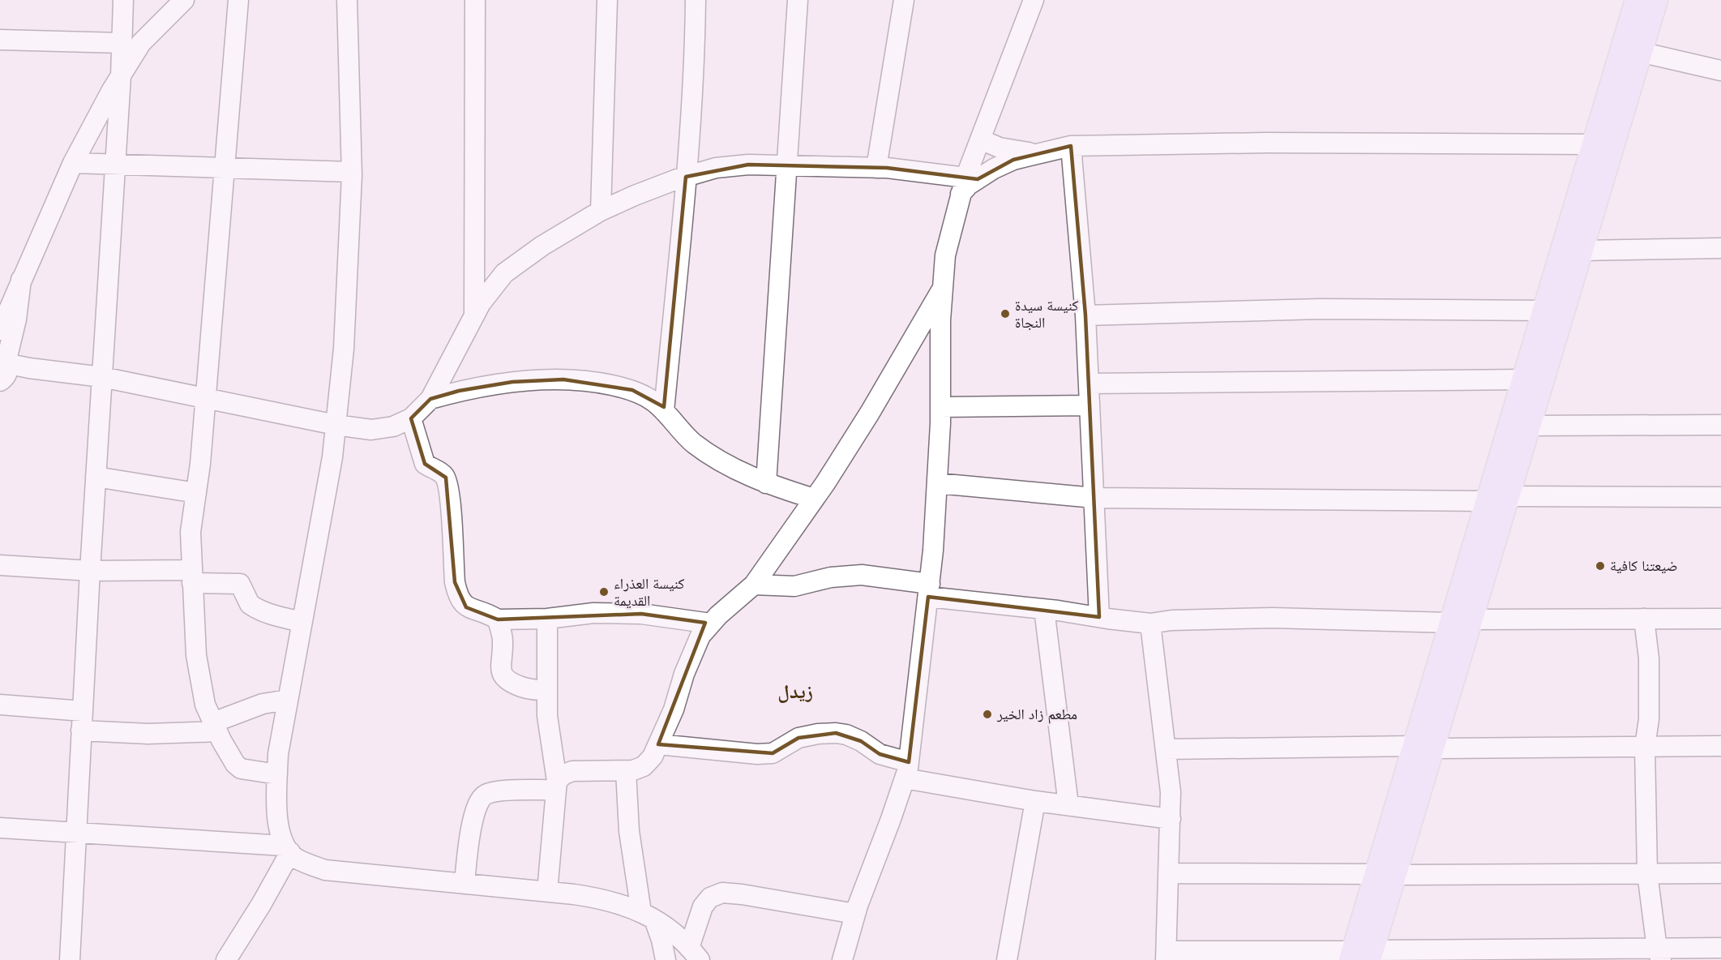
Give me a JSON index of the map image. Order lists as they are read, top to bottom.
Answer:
{
  "districts": ["زيدل"],
  "places": [
    "كنيسة سيدة النجاة",
    "ضيعتنا كافية",
    "كنيسة العذراء القديمة",
    "مطعم زاد الخير"
  ]
}
